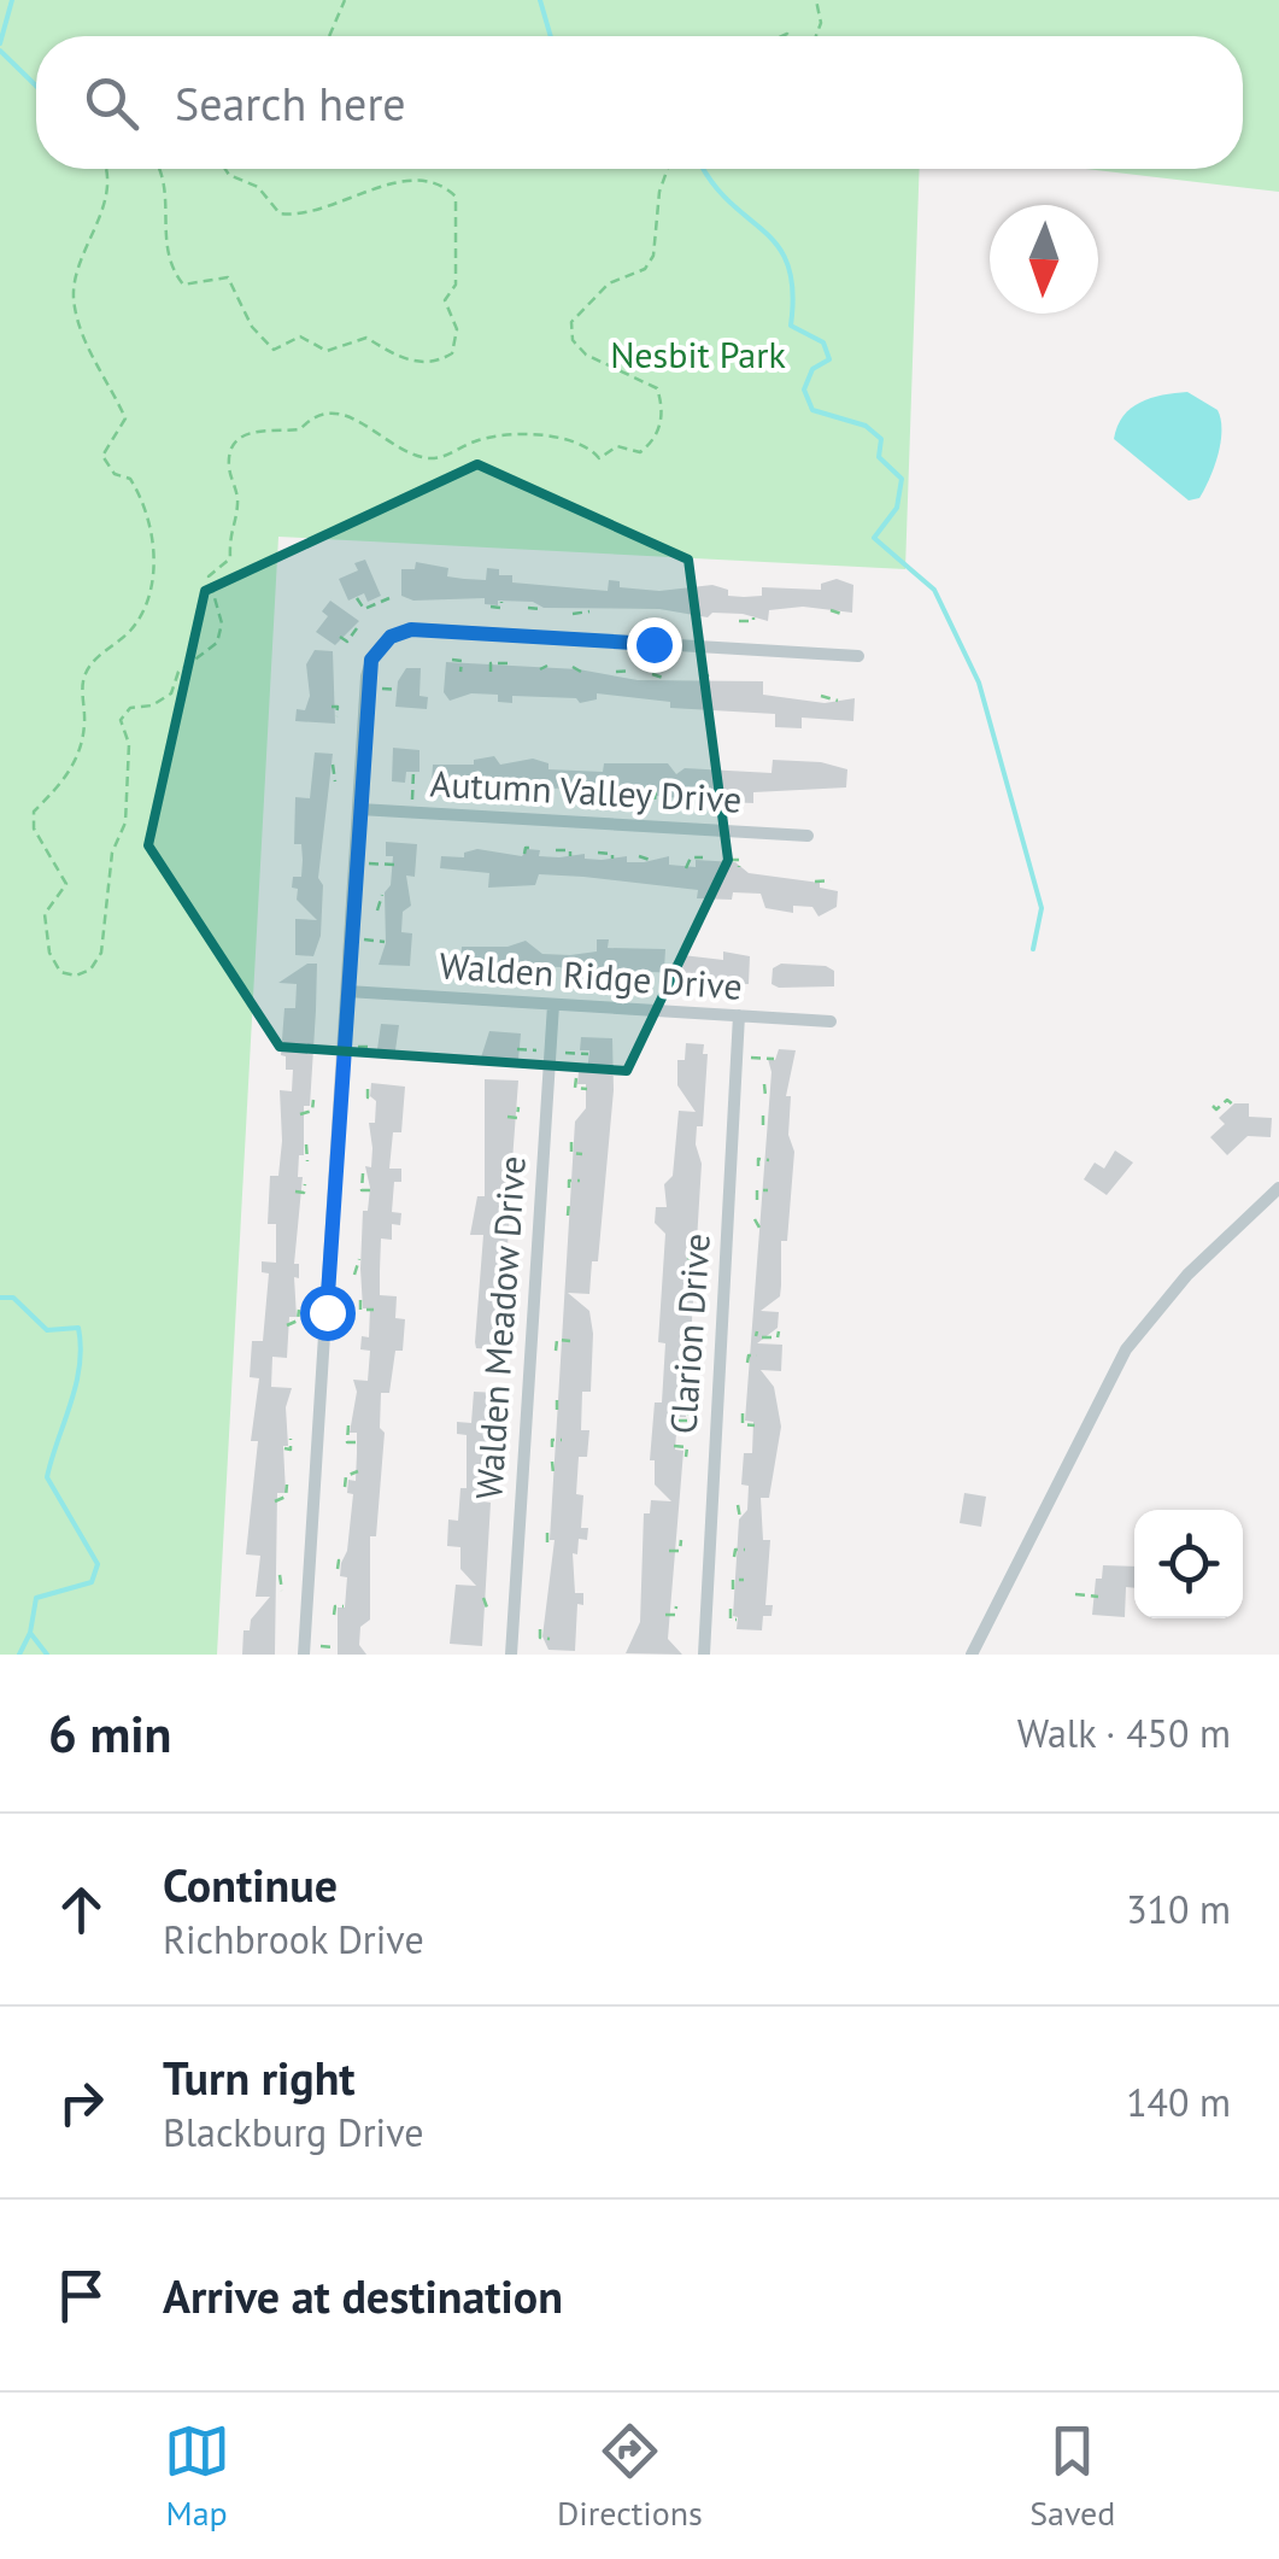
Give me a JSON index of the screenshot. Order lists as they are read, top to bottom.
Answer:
{
  "streets": {
    "street": [
      "Autumn Valley Drive",
      "Walden Ridge Drive",
      "Walden Meadow Drive",
      "Clarion Drive"
    ]
  },
  "crossings": [
    ["Walden Ridge Drive", "Walden Meadow Drive"],
    ["Walden Ridge Drive", "Clarion Drive"]
  ],
  "parks": ["Nesbit Park"],
  "north": "bottom",
  "page": {
    "search": "Search here",
    "heading": ["6 min", "Walk · 450 m"],
    "list": [
      ["Continue", "Richbrook Drive", "310 m"],
      ["Turn right", "Blackburg Drive", "140 m"],
      "Arrive at destination"
    ],
    "nav": ["Map", "Directions", "Saved"]
  }
}
